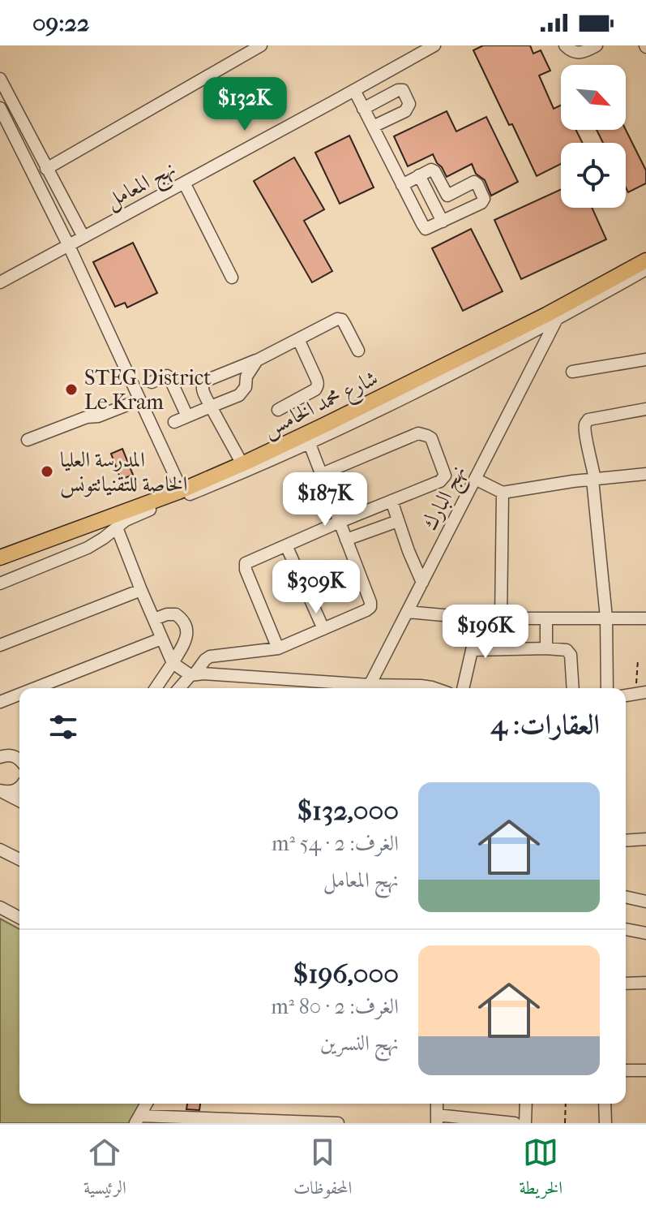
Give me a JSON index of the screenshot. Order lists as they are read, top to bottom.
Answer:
{
  "streets": {
    "main road": ["شارع محمد الخامس"],
    "street": ["نهج المعامل", "نهج البارك"]
  },
  "places": ["STEG District Le Kram", "المدرسة العليا الخاصة للتقنياتتونس"],
  "north": "bottom right",
  "page": {
    "status": "09:22",
    "price": [
      "$132K",
      "$187K",
      "$309K",
      "$196K"
    ],
    "heading": "العقارات: 4",
    "list": [
      {
        "name": "$132,000",
        "note": "الغرف: 2 · 54 m² · نهج المعامل"
      },
      {
        "name": "$196,000",
        "note": "الغرف: 2 · 80 m² · نهج النسرين"
      }
    ],
    "tabs": ["الخريطة", "المحفوظات", "الرئيسية"]
  }
}
